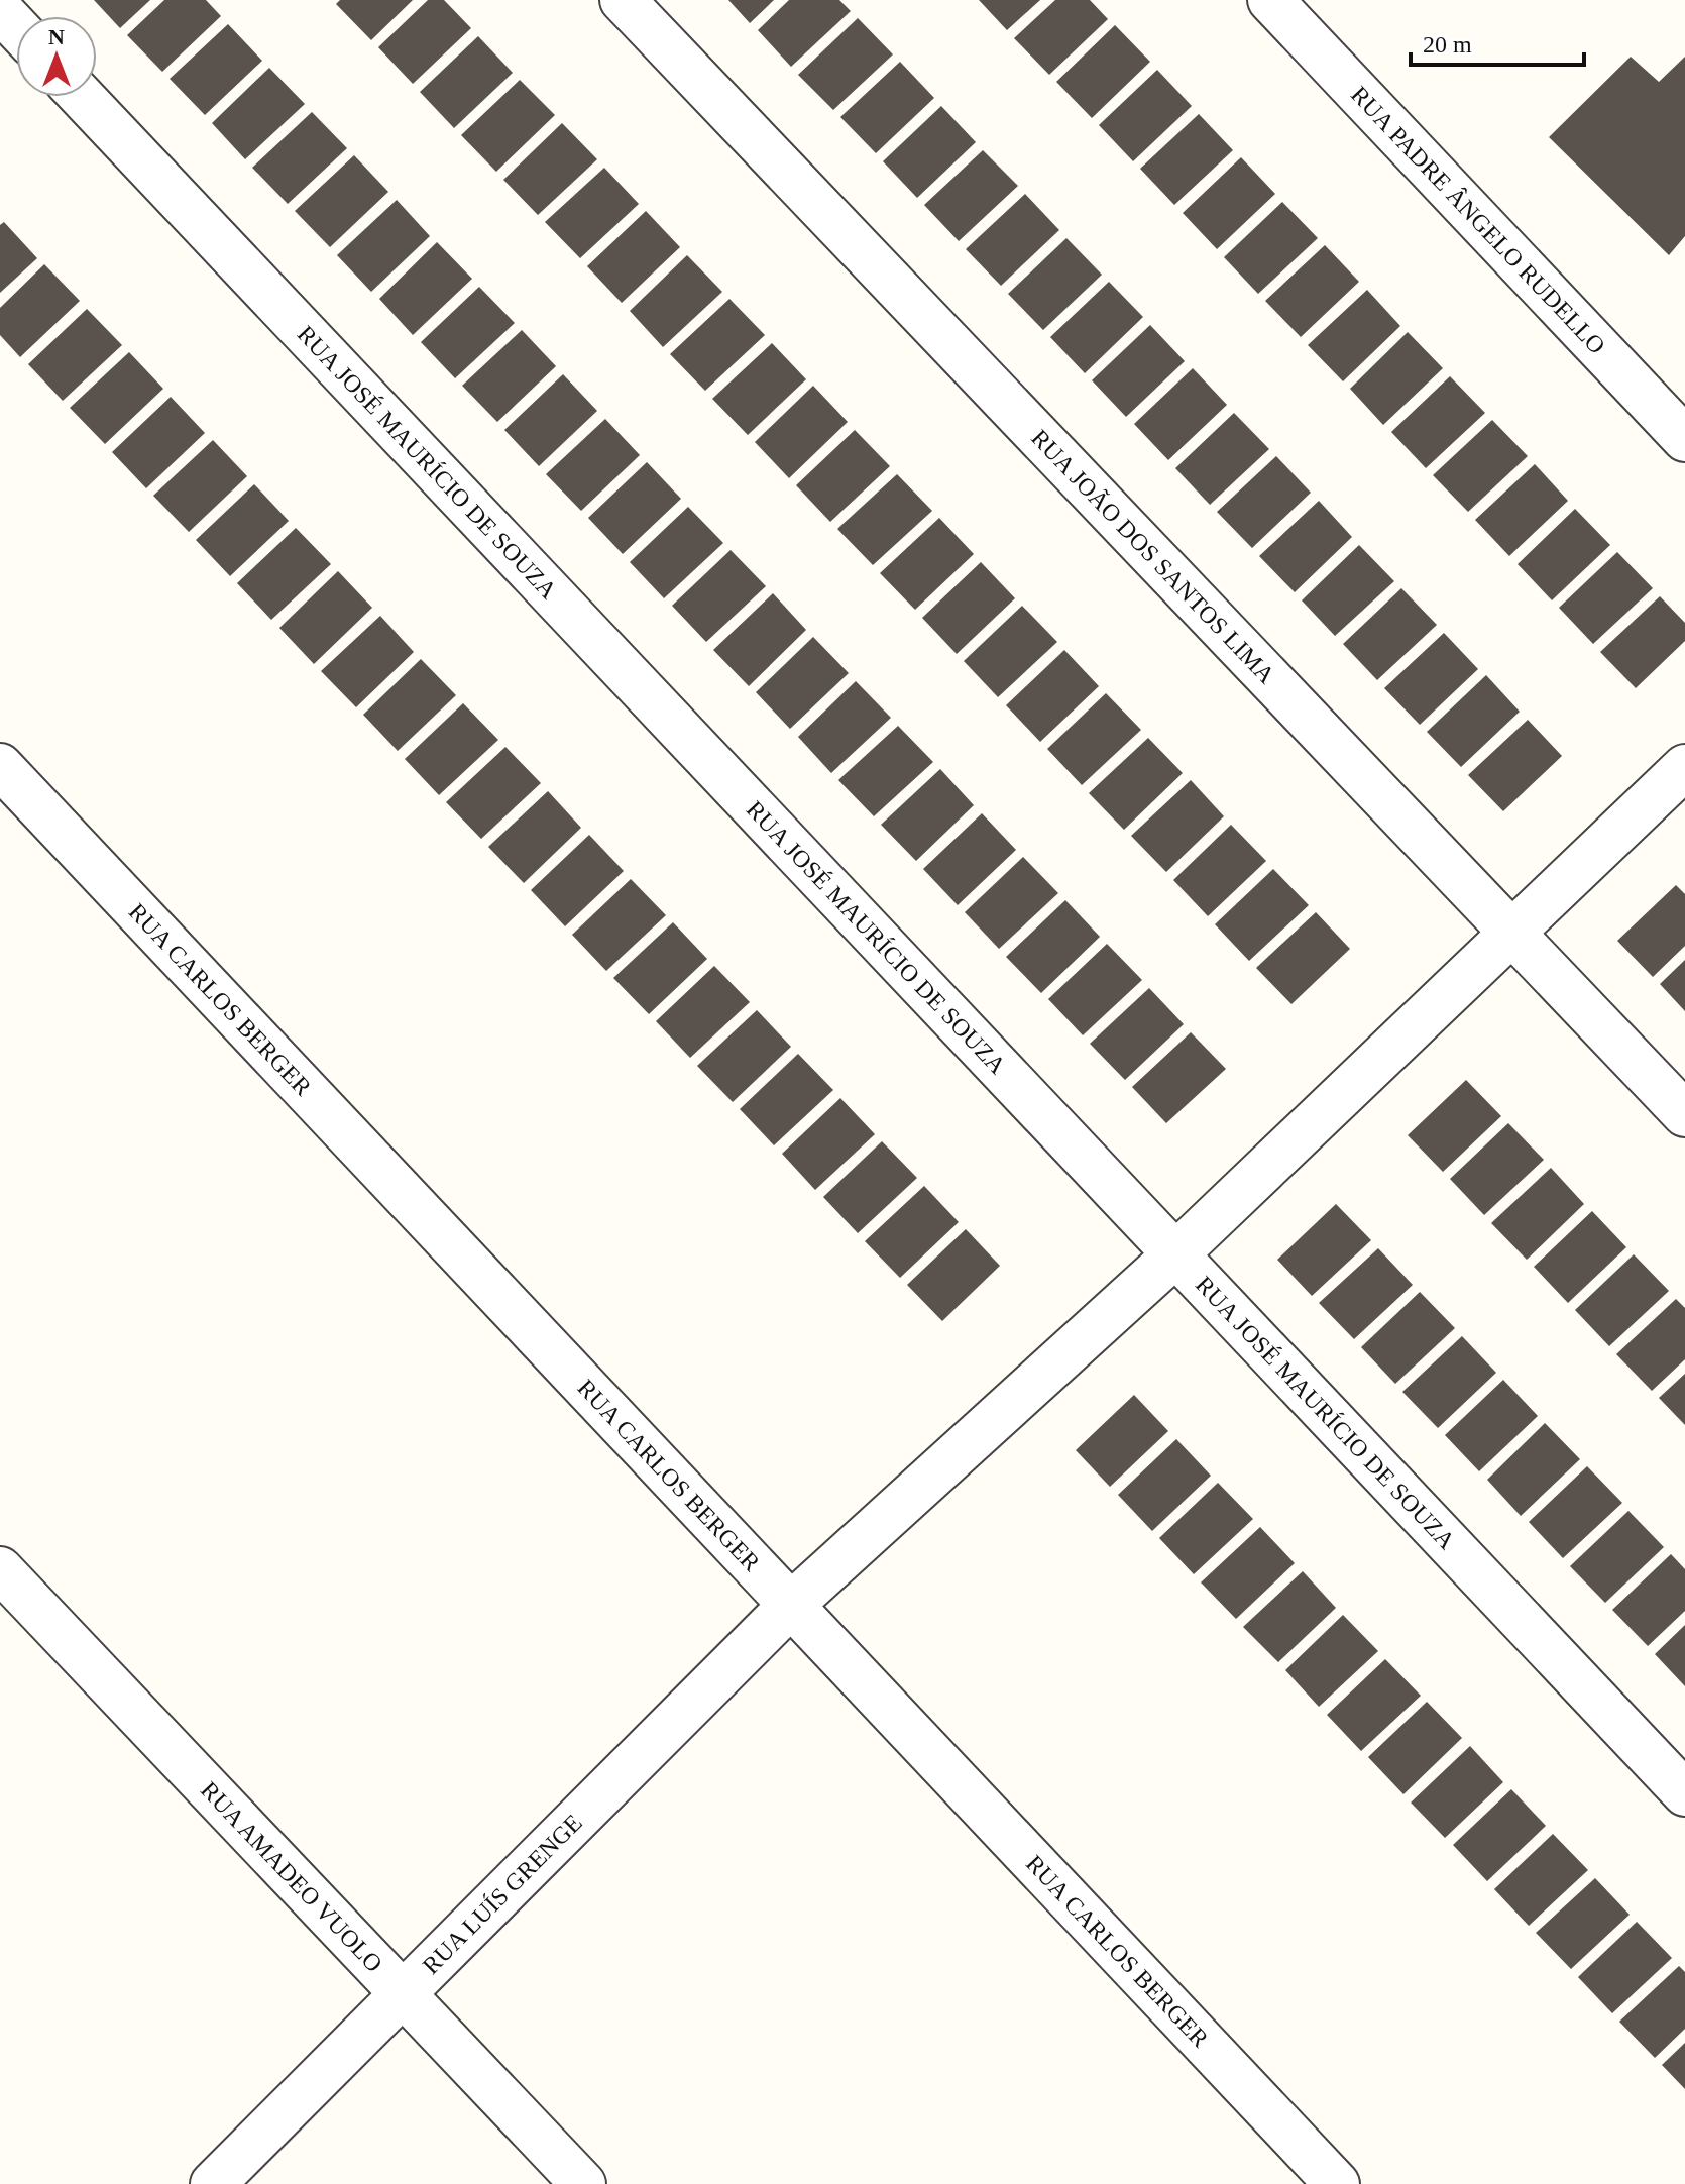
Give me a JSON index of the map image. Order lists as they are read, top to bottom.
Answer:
{
  "streets": {
    "street": [
      "RUA PADRE ÂNGELO RUDELLO",
      "RUA JOSÉ MAURÍCIO DE SOUZA",
      "RUA JOÃO DOS SANTOS LIMA",
      "RUA CARLOS BERGER",
      "RUA AMADEO VUOLO",
      "RUA LUÍS GRENGE"
    ]
  },
  "crossings": [
    ["RUA JOSÉ MAURÍCIO DE SOUZA", "RUA LUÍS GRENGE"],
    ["RUA JOÃO DOS SANTOS LIMA", "RUA LUÍS GRENGE"],
    ["RUA CARLOS BERGER", "RUA LUÍS GRENGE"],
    ["RUA AMADEO VUOLO", "RUA LUÍS GRENGE"]
  ],
  "scale_bar": "20 m",
  "north": "top"
}
